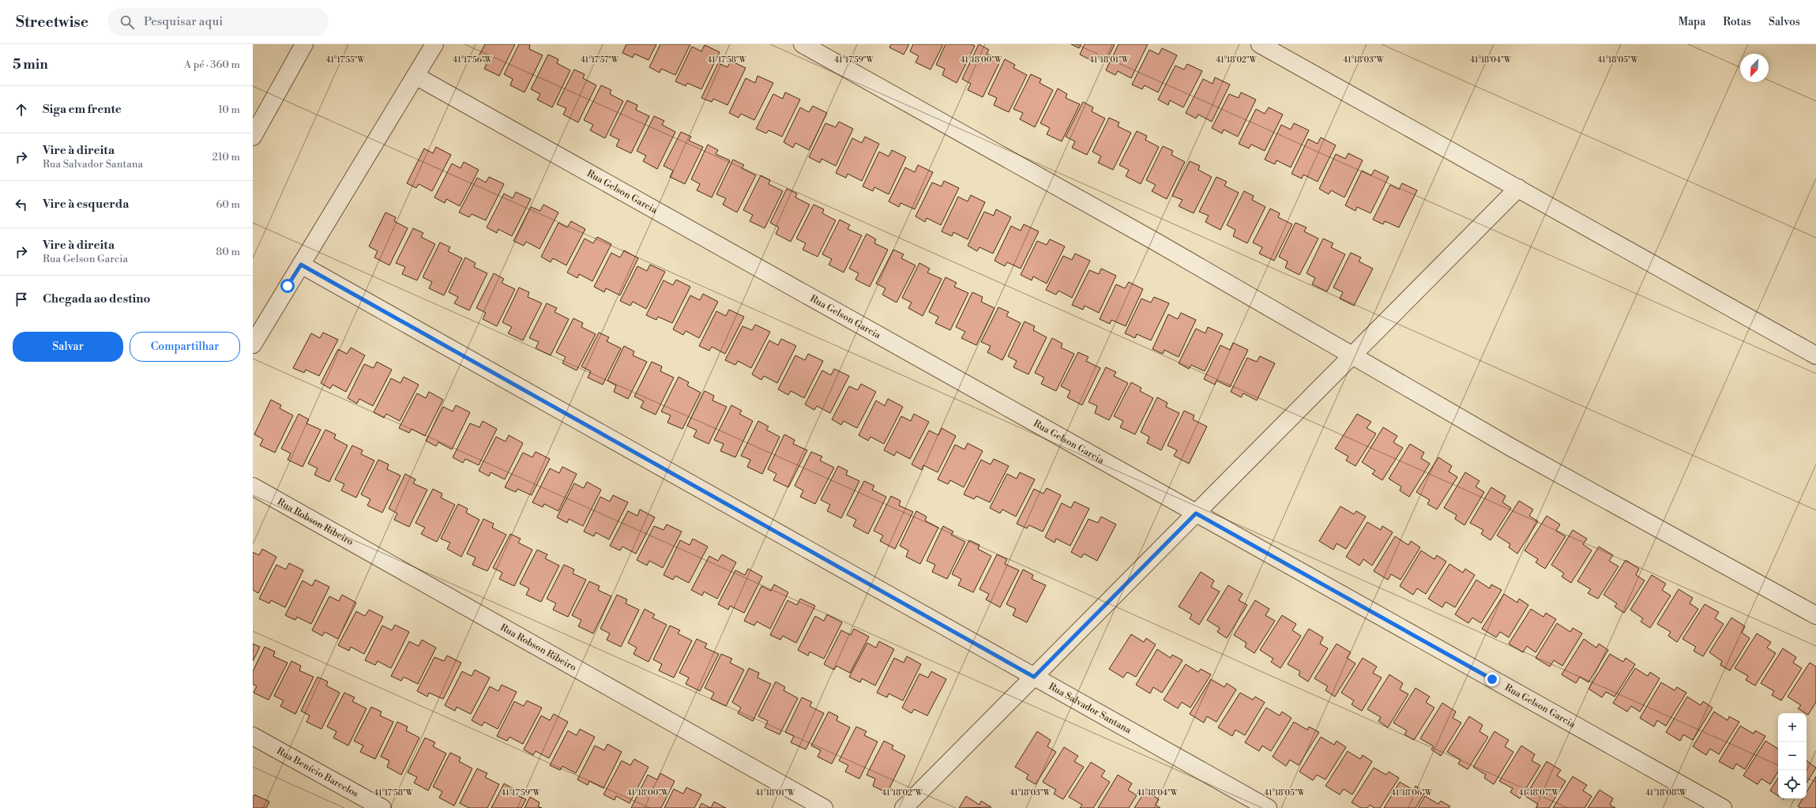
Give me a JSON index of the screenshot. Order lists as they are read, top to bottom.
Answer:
{
  "streets": {
    "street": [
      "Rua Gelson Garcia",
      "Rua Robson Ribeiro",
      "Rua Salvador Santana",
      "Rua Benício Barcelos"
    ]
  },
  "north": "bottom left",
  "page": {
    "header": "Streetwise",
    "search": "Pesquisar aqui",
    "nav": ["Mapa", "Rotas", "Salvos"],
    "heading": ["5 min", "A pé · 360 m"],
    "list": [
      ["Siga em frente", "10 m"],
      ["Vire à direita", "Rua Salvador Santana", "210 m"],
      ["Vire à esquerda", "60 m"],
      ["Vire à direita", "Rua Gelson Garcia", "80 m"],
      "Chegada ao destino"
    ],
    "buttons": ["Salvar", "Compartilhar"],
    "map_buttons": ["+", "−"]
  },
  "coordinates": [
    "41°17'56\"W",
    "41°17'58\"W",
    "41°18'04\"W",
    "41°17'55\"W",
    "41°17'57\"W",
    "41°17'59\"W",
    "41°18'00\"W",
    "41°18'01\"W",
    "41°18'02\"W",
    "41°18'03\"W",
    "41°18'05\"W",
    "41°18'06\"W",
    "41°18'07\"W",
    "41°18'08\"W"
  ]
}
